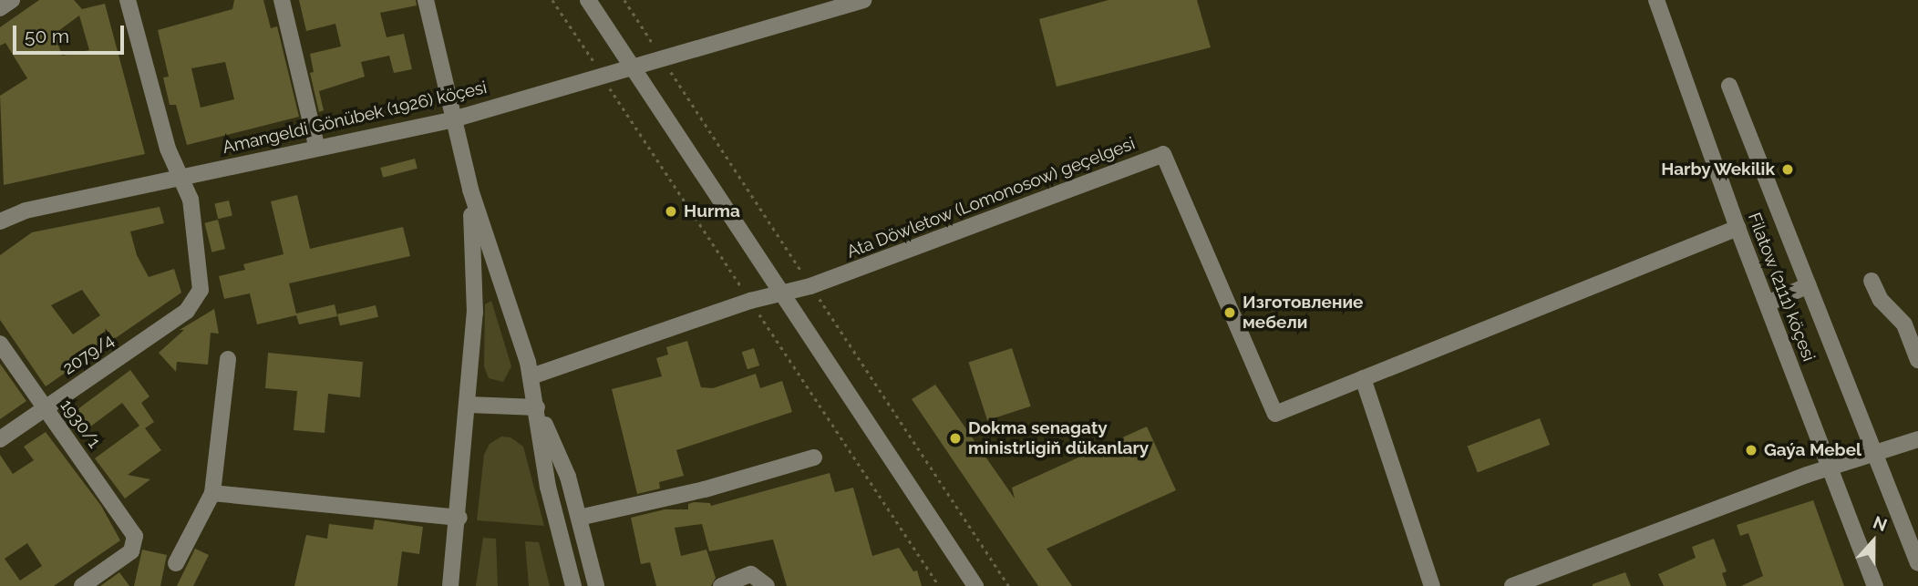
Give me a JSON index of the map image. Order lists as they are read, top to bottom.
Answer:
{
  "streets": {
    "street": [
      "Amangeldi Gönübek (1926) köçesi",
      "Ata Döwletow (Lomonosow) geçelgesi",
      "Filatow (2111) köçesi",
      "2079/4",
      "1930/1"
    ]
  },
  "crossings": [
    ["Amangeldi Gönübek (1926) köçesi", "2079/4"],
    ["2079/4", "1930/1"]
  ],
  "places": [
    "Harby Wekilik",
    "Hurma",
    "Изготовление мебели",
    "Dokma senagaty ministrligiň dükanlary",
    "Gaýa Mebel"
  ],
  "scale_bar": "50 m",
  "north": "top"
}
